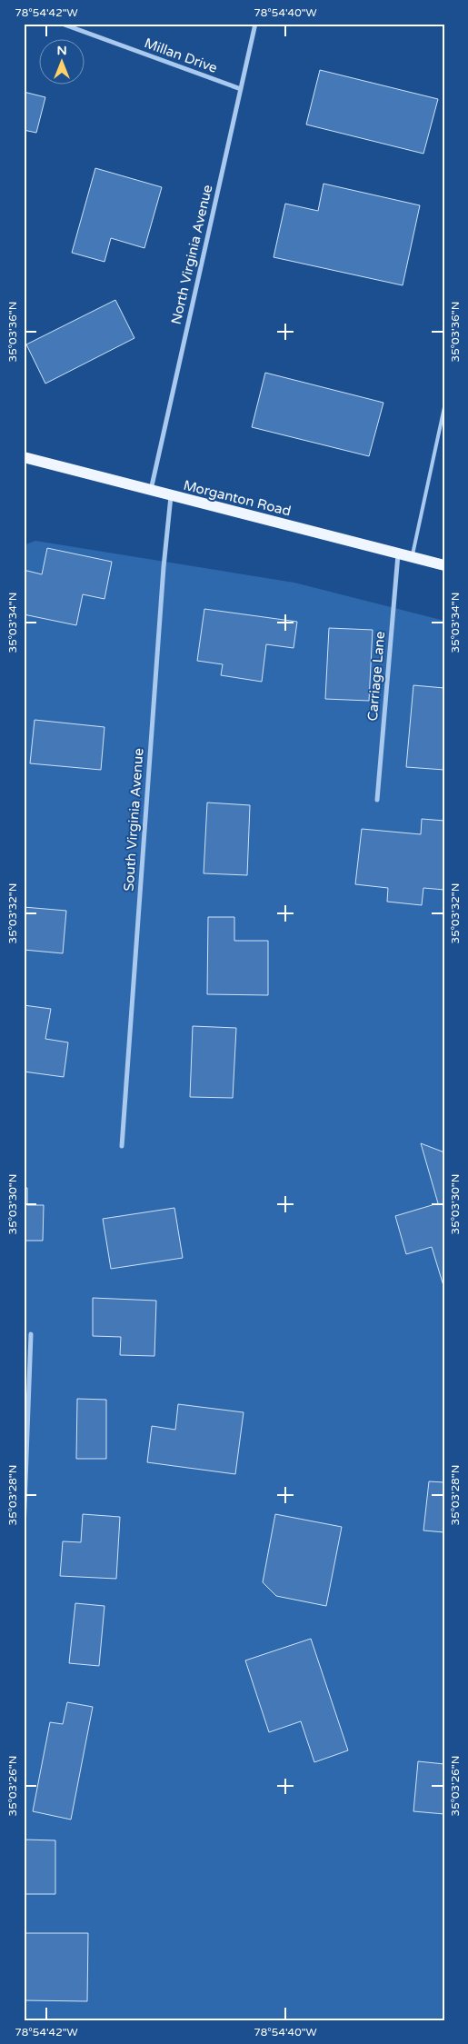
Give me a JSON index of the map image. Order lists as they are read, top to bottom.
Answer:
{
  "streets": {
    "main road": ["Morganton Road"],
    "street": [
      "Millan Drive",
      "North Virginia Avenue",
      "Carriage Lane",
      "South Virginia Avenue"
    ]
  },
  "crossings": [
    ["Millan Drive", "North Virginia Avenue"],
    ["North Virginia Avenue", "Morganton Road"],
    ["Morganton Road", "Carriage Lane"],
    ["Morganton Road", "South Virginia Avenue"]
  ],
  "north": "top",
  "coordinates": [
    "78°54'42\"W",
    "78°54'40\"W",
    "35°03'36\"N",
    "35°03'34\"N",
    "35°03'32\"N",
    "35°03'30\"N",
    "35°03'28\"N",
    "35°03'26\"N"
  ]
}
